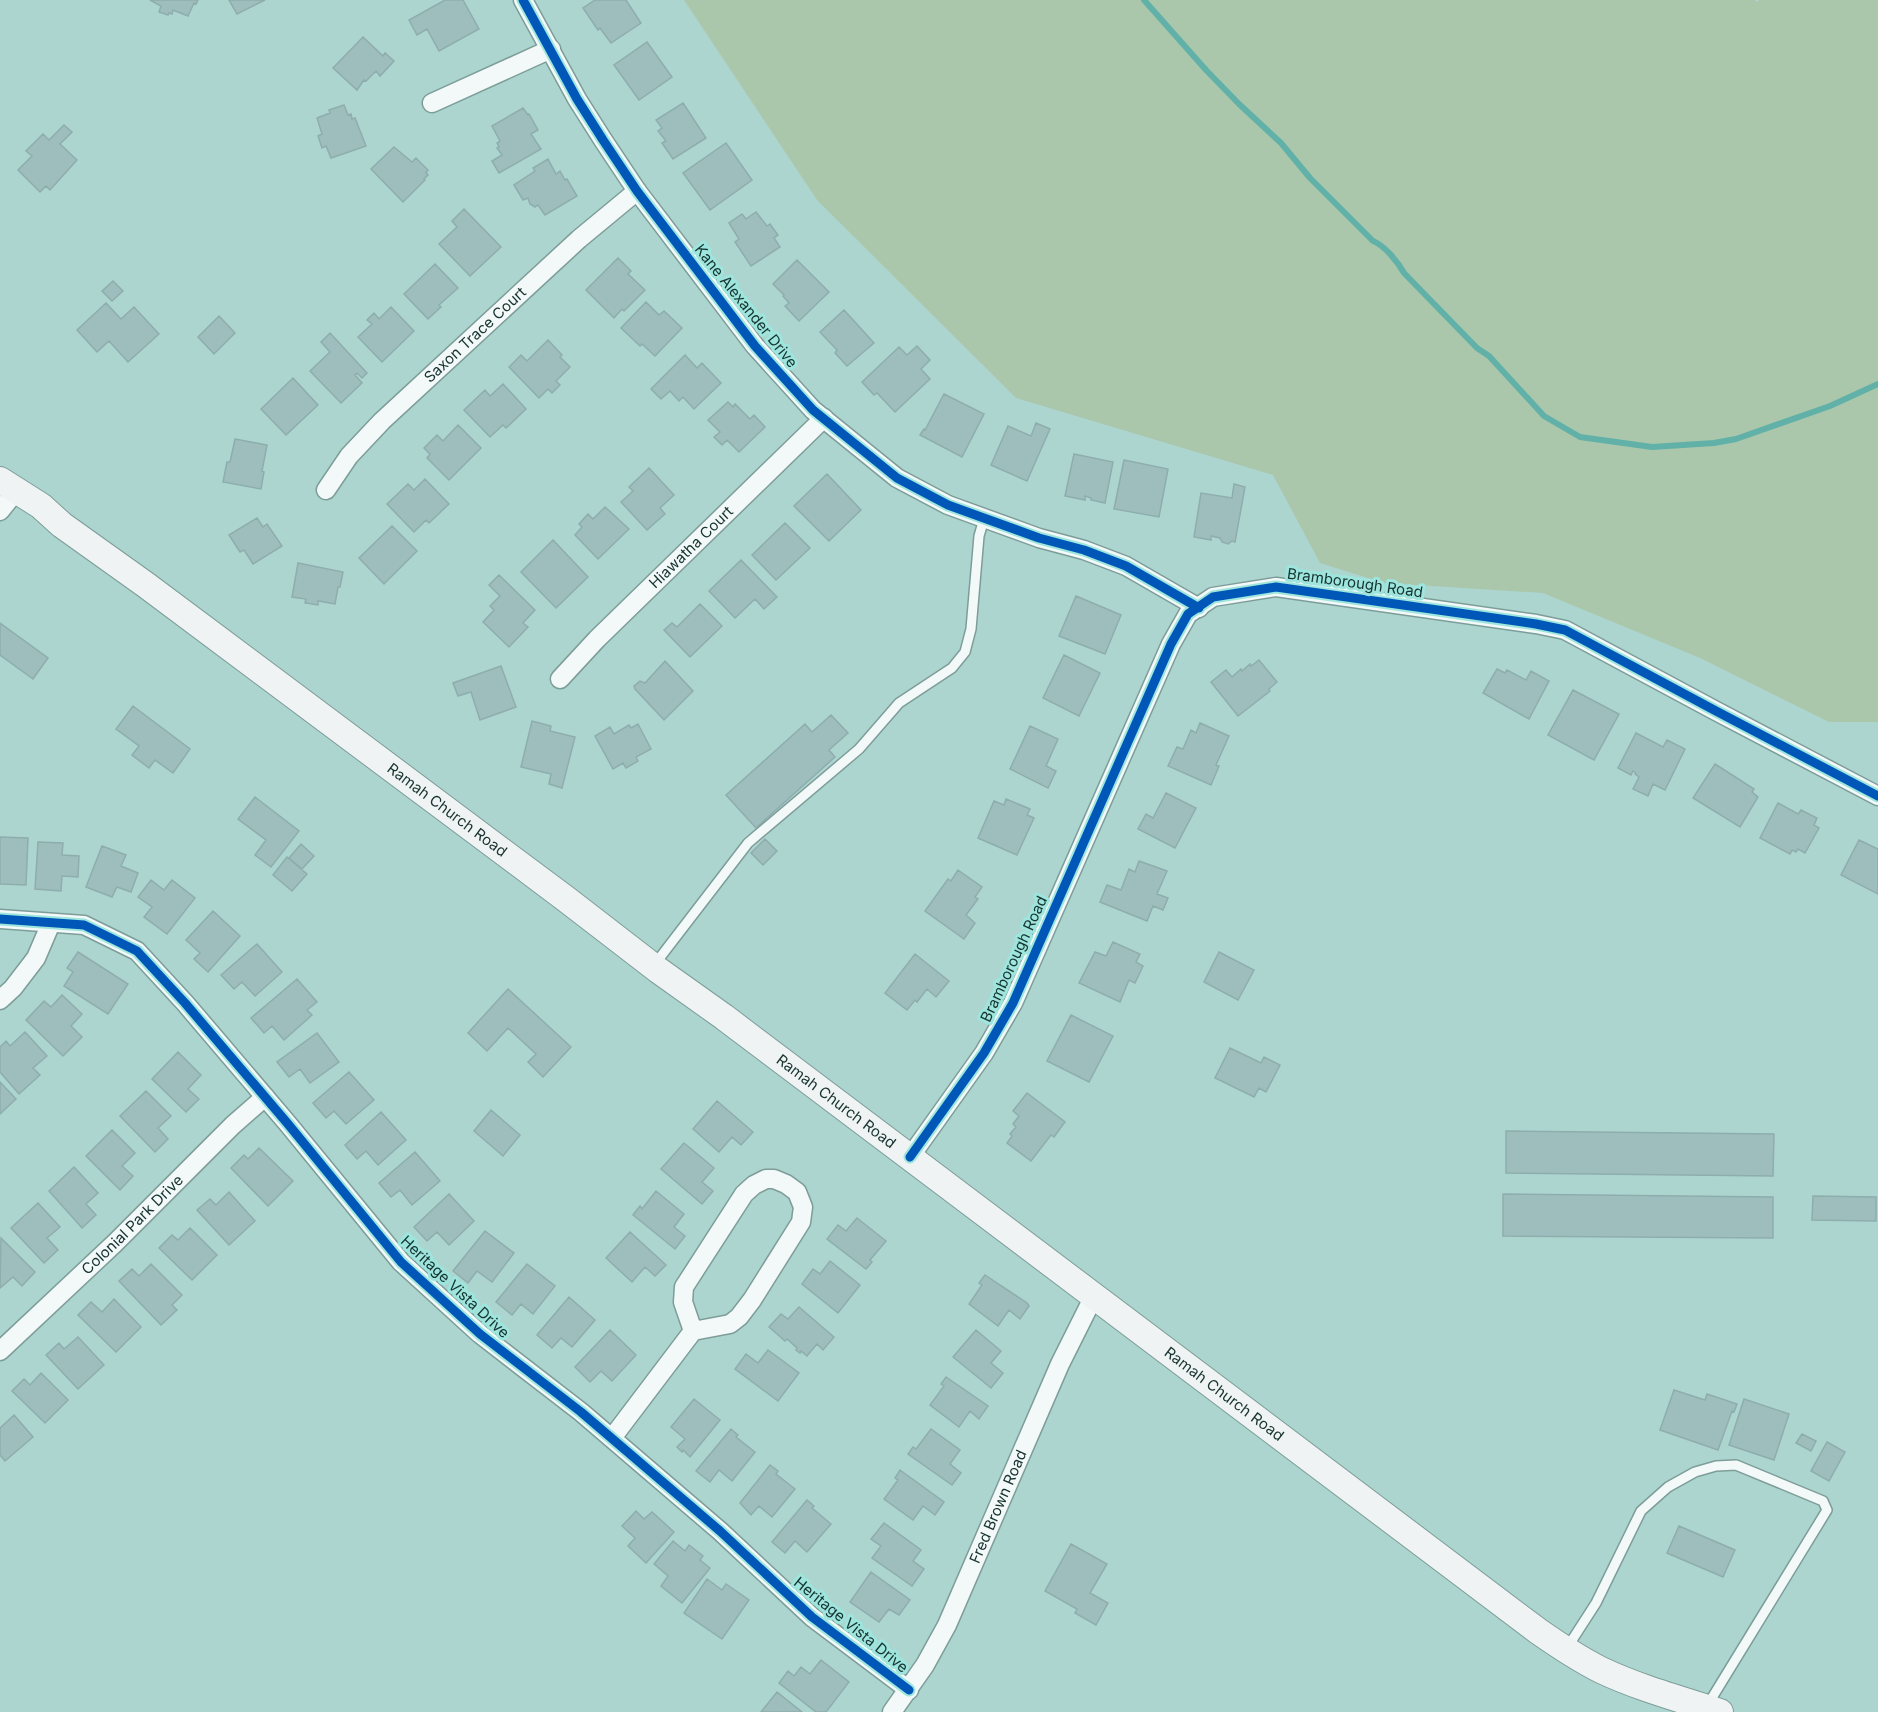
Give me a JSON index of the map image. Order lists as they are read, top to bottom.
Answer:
{
  "streets": {
    "main road": ["Ramah Church Road"],
    "street": [
      "Kane Alexander Drive",
      "Saxon Trace Court",
      "Hiawatha Court",
      "Bramborough Road",
      "Colonial Park Drive",
      "Heritage Vista Drive",
      "Fred Brown Road"
    ]
  },
  "crossings": [
    ["Kane Alexander Drive", "Saxon Trace Court"],
    ["Kane Alexander Drive", "Hiawatha Court"],
    ["Kane Alexander Drive", "Bramborough Road"],
    ["Bramborough Road", "Ramah Church Road"],
    ["Ramah Church Road", "Fred Brown Road"],
    ["Colonial Park Drive", "Heritage Vista Drive"],
    ["Heritage Vista Drive", "Fred Brown Road"]
  ]
}
